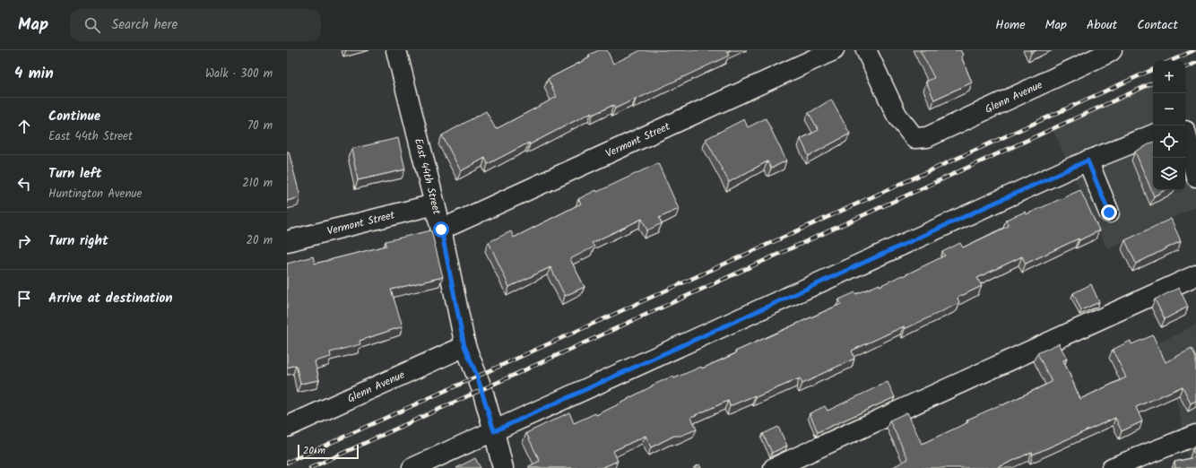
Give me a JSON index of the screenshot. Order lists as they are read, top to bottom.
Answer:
{
  "streets": {
    "street": ["Glenn Avenue", "Vermont Street", "East 44th Street"]
  },
  "crossings": [
    ["Glenn Avenue", "East 44th Street"],
    ["Vermont Street", "East 44th Street"]
  ],
  "scale_bar": "20 m",
  "page": {
    "header": "Map",
    "search": "Search here",
    "nav": [
      "Home",
      "Map",
      "About",
      "Contact"
    ],
    "heading": ["4 min", "Walk · 300 m"],
    "map_buttons": ["+", "−"],
    "list": [
      ["Continue", "East 44th Street", "70 m"],
      ["Turn left", "Huntington Avenue", "210 m"],
      ["Turn right", "20 m"],
      "Arrive at destination"
    ],
    "scale": "20 m"
  }
}
